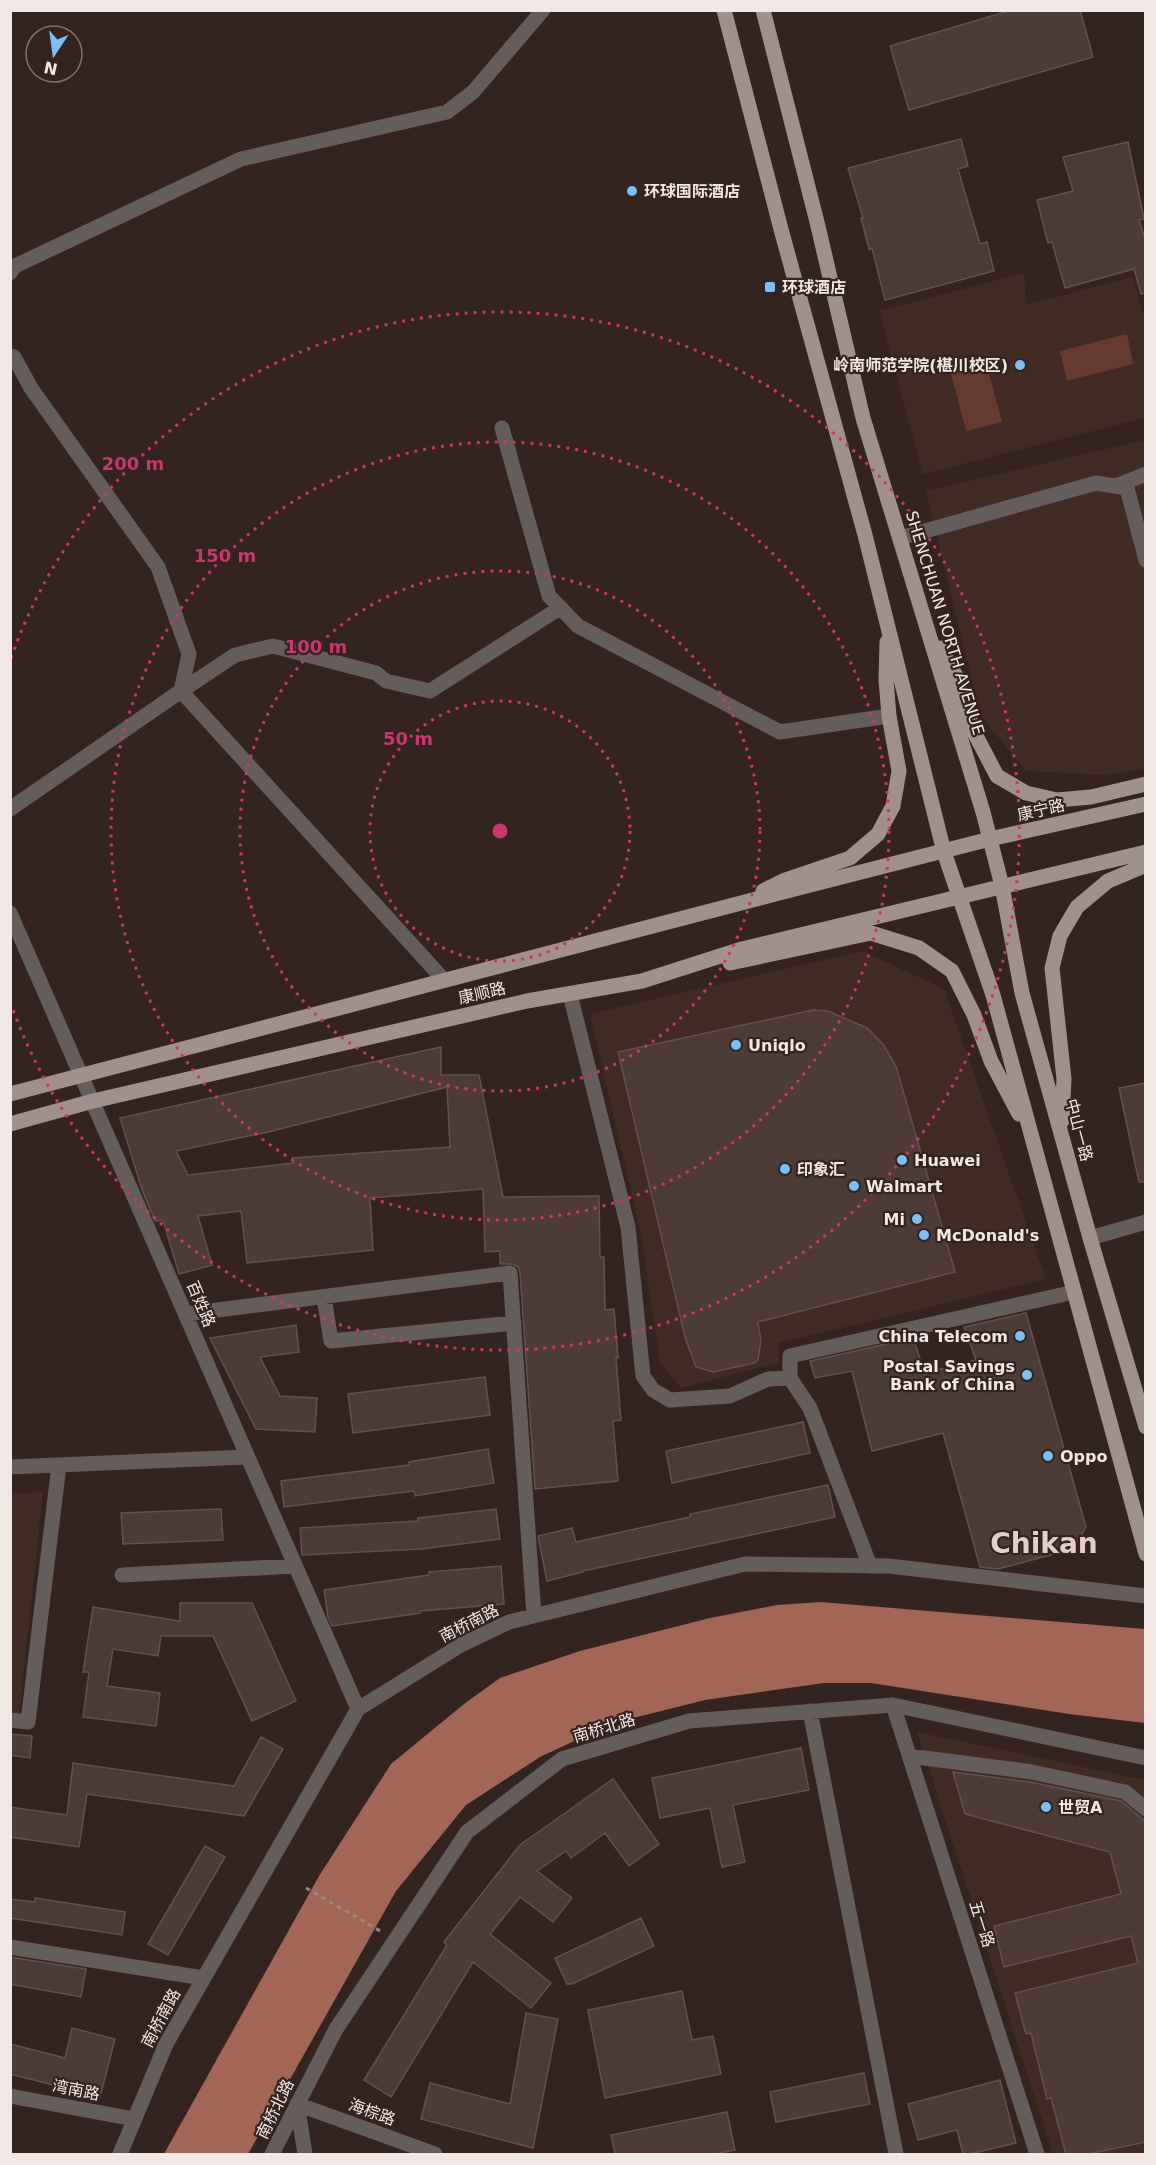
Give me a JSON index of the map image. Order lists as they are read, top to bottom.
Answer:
{
  "streets": {
    "main road": [
      "SHENCHUAN NORTH AVENUE",
      "康宁路",
      "康顺路",
      "中山一路"
    ],
    "street": [
      "百姓路",
      "南桥南路",
      "南桥北路",
      "五一路",
      "湾南路",
      "海棕路"
    ]
  },
  "crossings": [
    ["SHENCHUAN NORTH AVENUE", "康宁路"],
    ["SHENCHUAN NORTH AVENUE", "中山一路"],
    ["康宁路", "康顺路"],
    ["康宁路", "中山一路"],
    ["康顺路", "百姓路"],
    ["百姓路", "南桥南路"],
    ["南桥南路", "湾南路"],
    ["南桥北路", "五一路"],
    ["南桥北路", "海棕路"]
  ],
  "districts": ["Chikan"],
  "places": {
    "other": [
      "环球国际酒店",
      "岭南师范学院(椹川校区)",
      "Uniqlo",
      "Huawei",
      "印象汇",
      "Walmart",
      "Mi",
      "McDonald's",
      "China Telecom",
      "Postal Savings Bank of China",
      "Oppo",
      "世贸A"
    ],
    "transit": ["环球酒店"]
  },
  "north": "bottom",
  "rings": [
    "200 m",
    "150 m",
    "100 m",
    "50 m"
  ]
}
